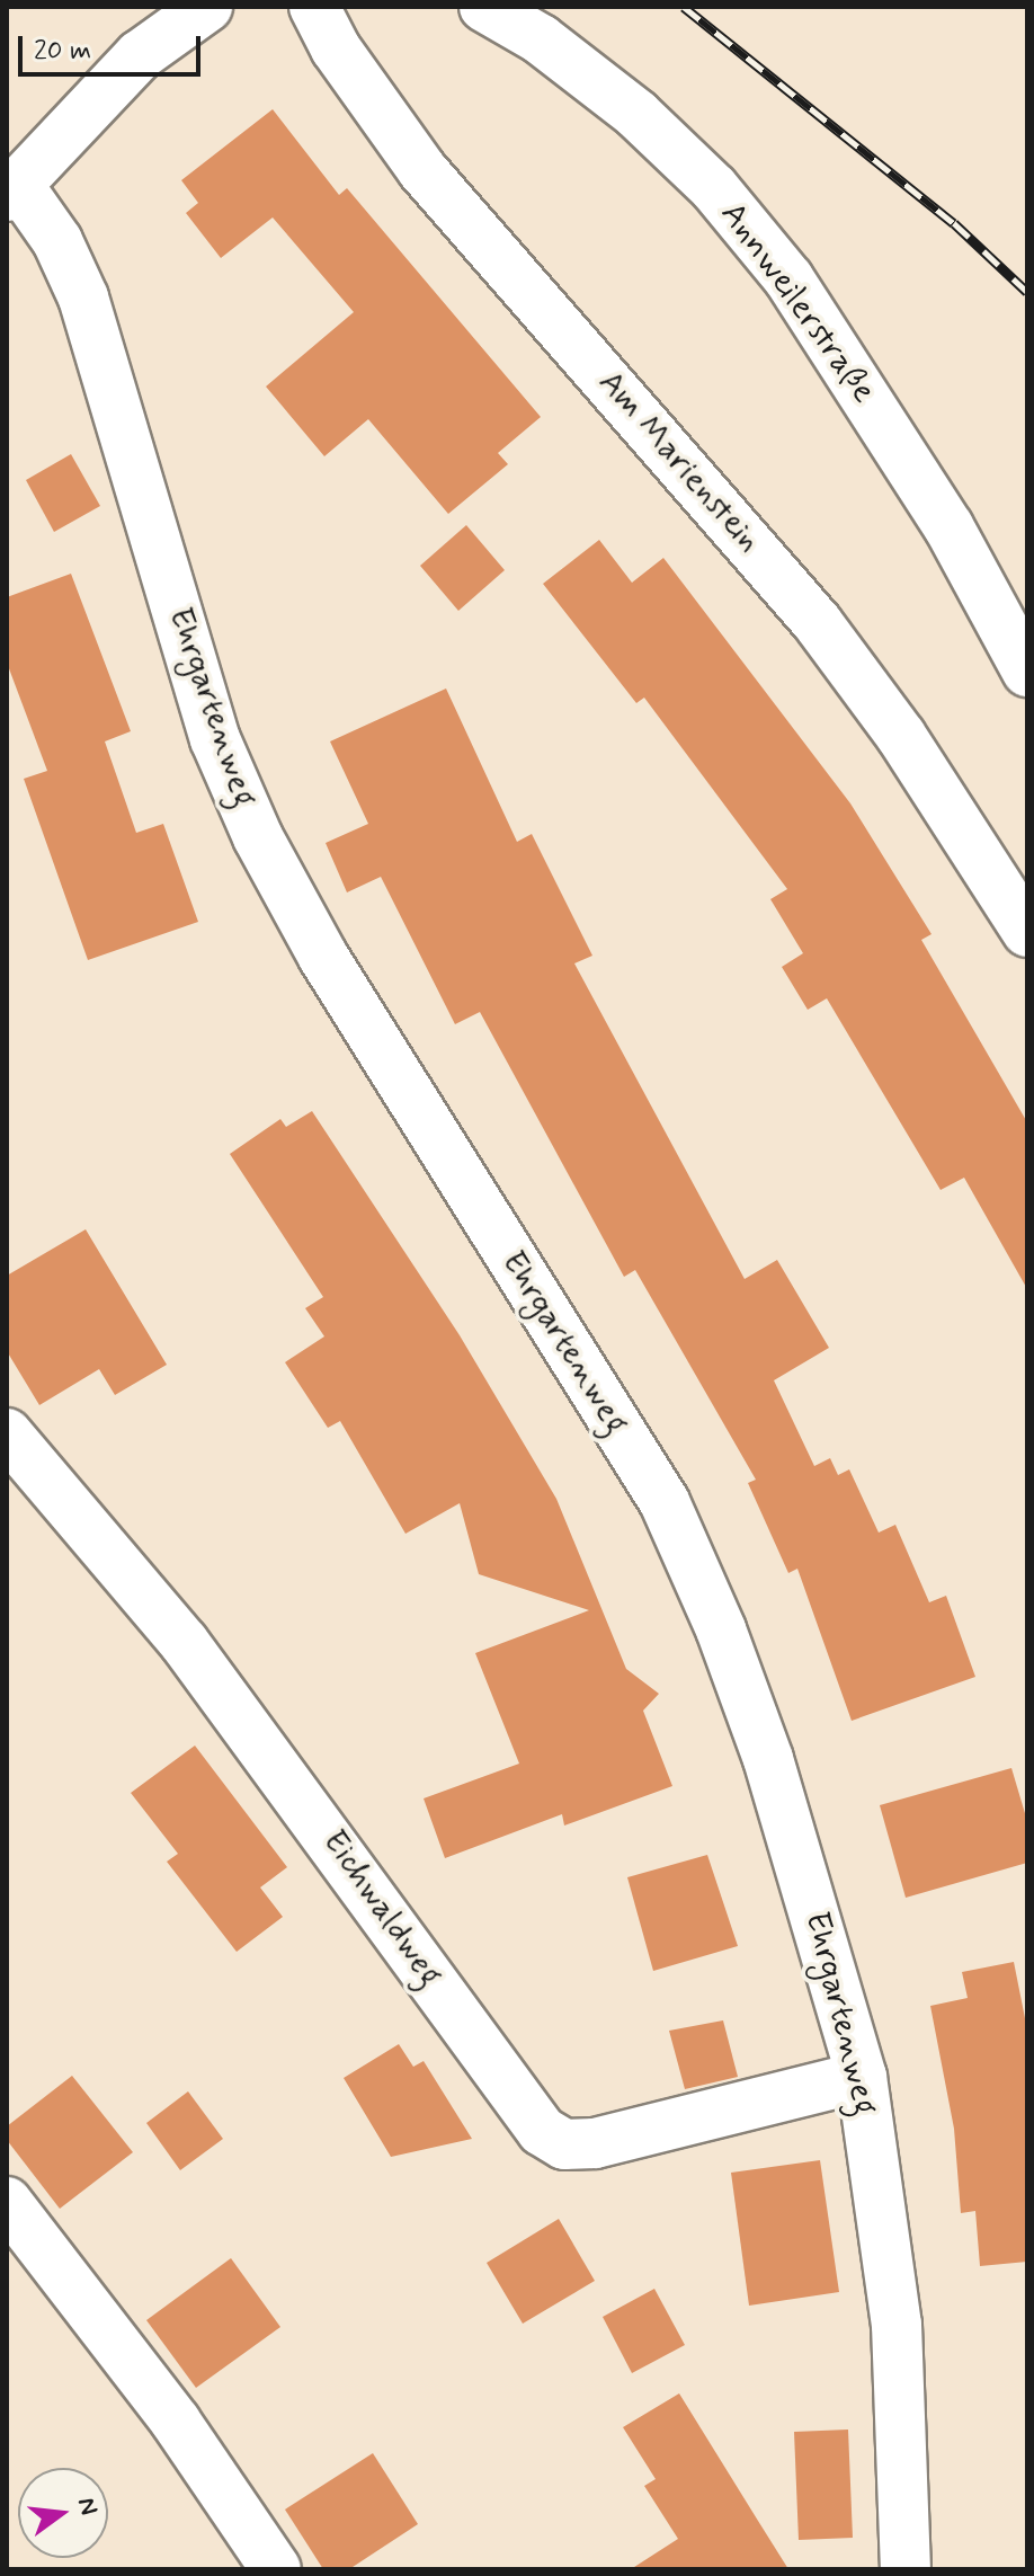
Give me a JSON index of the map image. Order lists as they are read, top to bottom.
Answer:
{
  "streets": {
    "street": [
      "Annweilerstraße",
      "Am Marienstein",
      "Ehrgartenweg",
      "Eichwaldweg"
    ]
  },
  "crossings": [
    ["Ehrgartenweg", "Eichwaldweg"]
  ],
  "scale_bar": "20 m",
  "north": "right"
}
